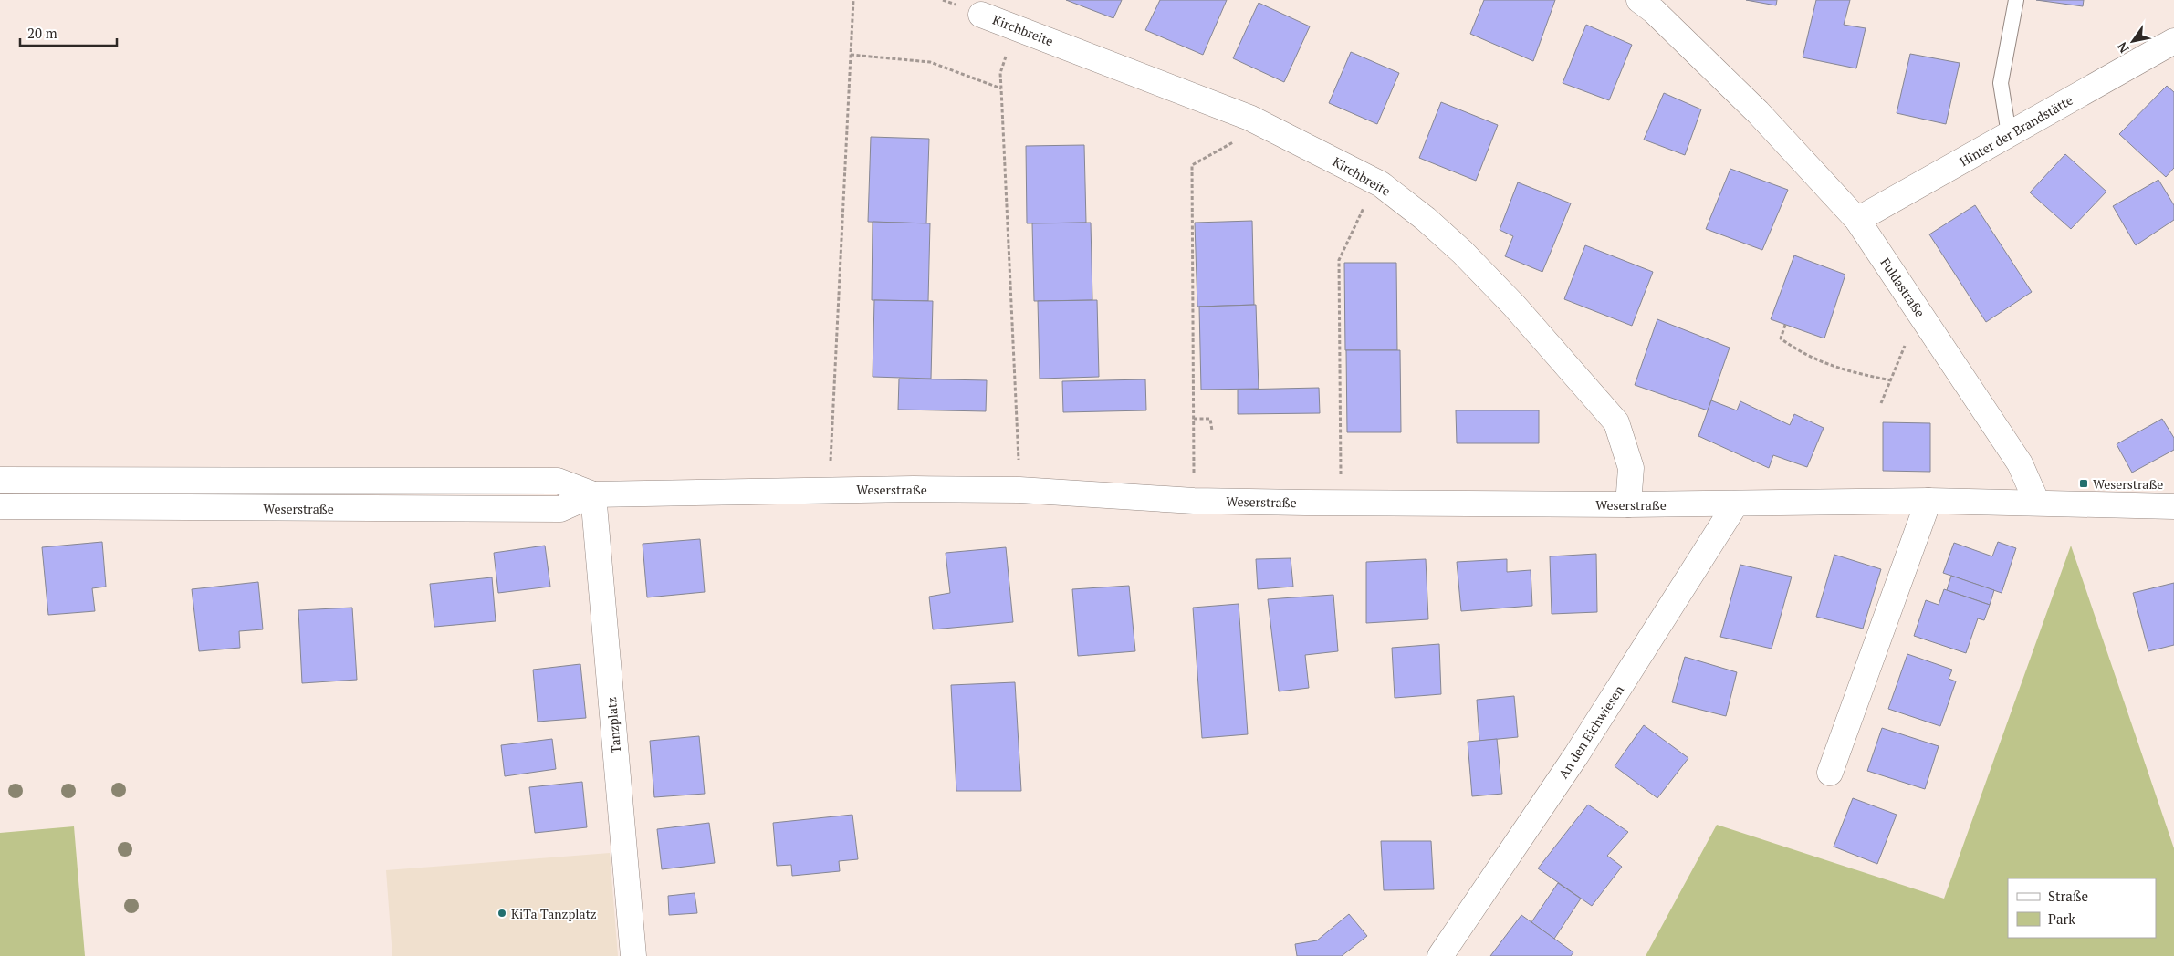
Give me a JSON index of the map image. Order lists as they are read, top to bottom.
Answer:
{
  "streets": {
    "street": [
      "Kirchbreite",
      "Hinter der Brandstätte",
      "Fuldastraße",
      "Weserstraße",
      "Tanzplatz",
      "An den Eichwiesen"
    ]
  },
  "crossings": [
    ["Kirchbreite", "Weserstraße"],
    ["Hinter der Brandstätte", "Fuldastraße"],
    ["Fuldastraße", "Weserstraße"],
    ["Weserstraße", "Tanzplatz"],
    ["Weserstraße", "An den Eichwiesen"]
  ],
  "places": {
    "transit": ["Weserstraße"],
    "other": ["KiTa Tanzplatz"]
  },
  "legend": ["Straße", "Park"],
  "scale_bar": "20 m",
  "north": "bottom left"
}
